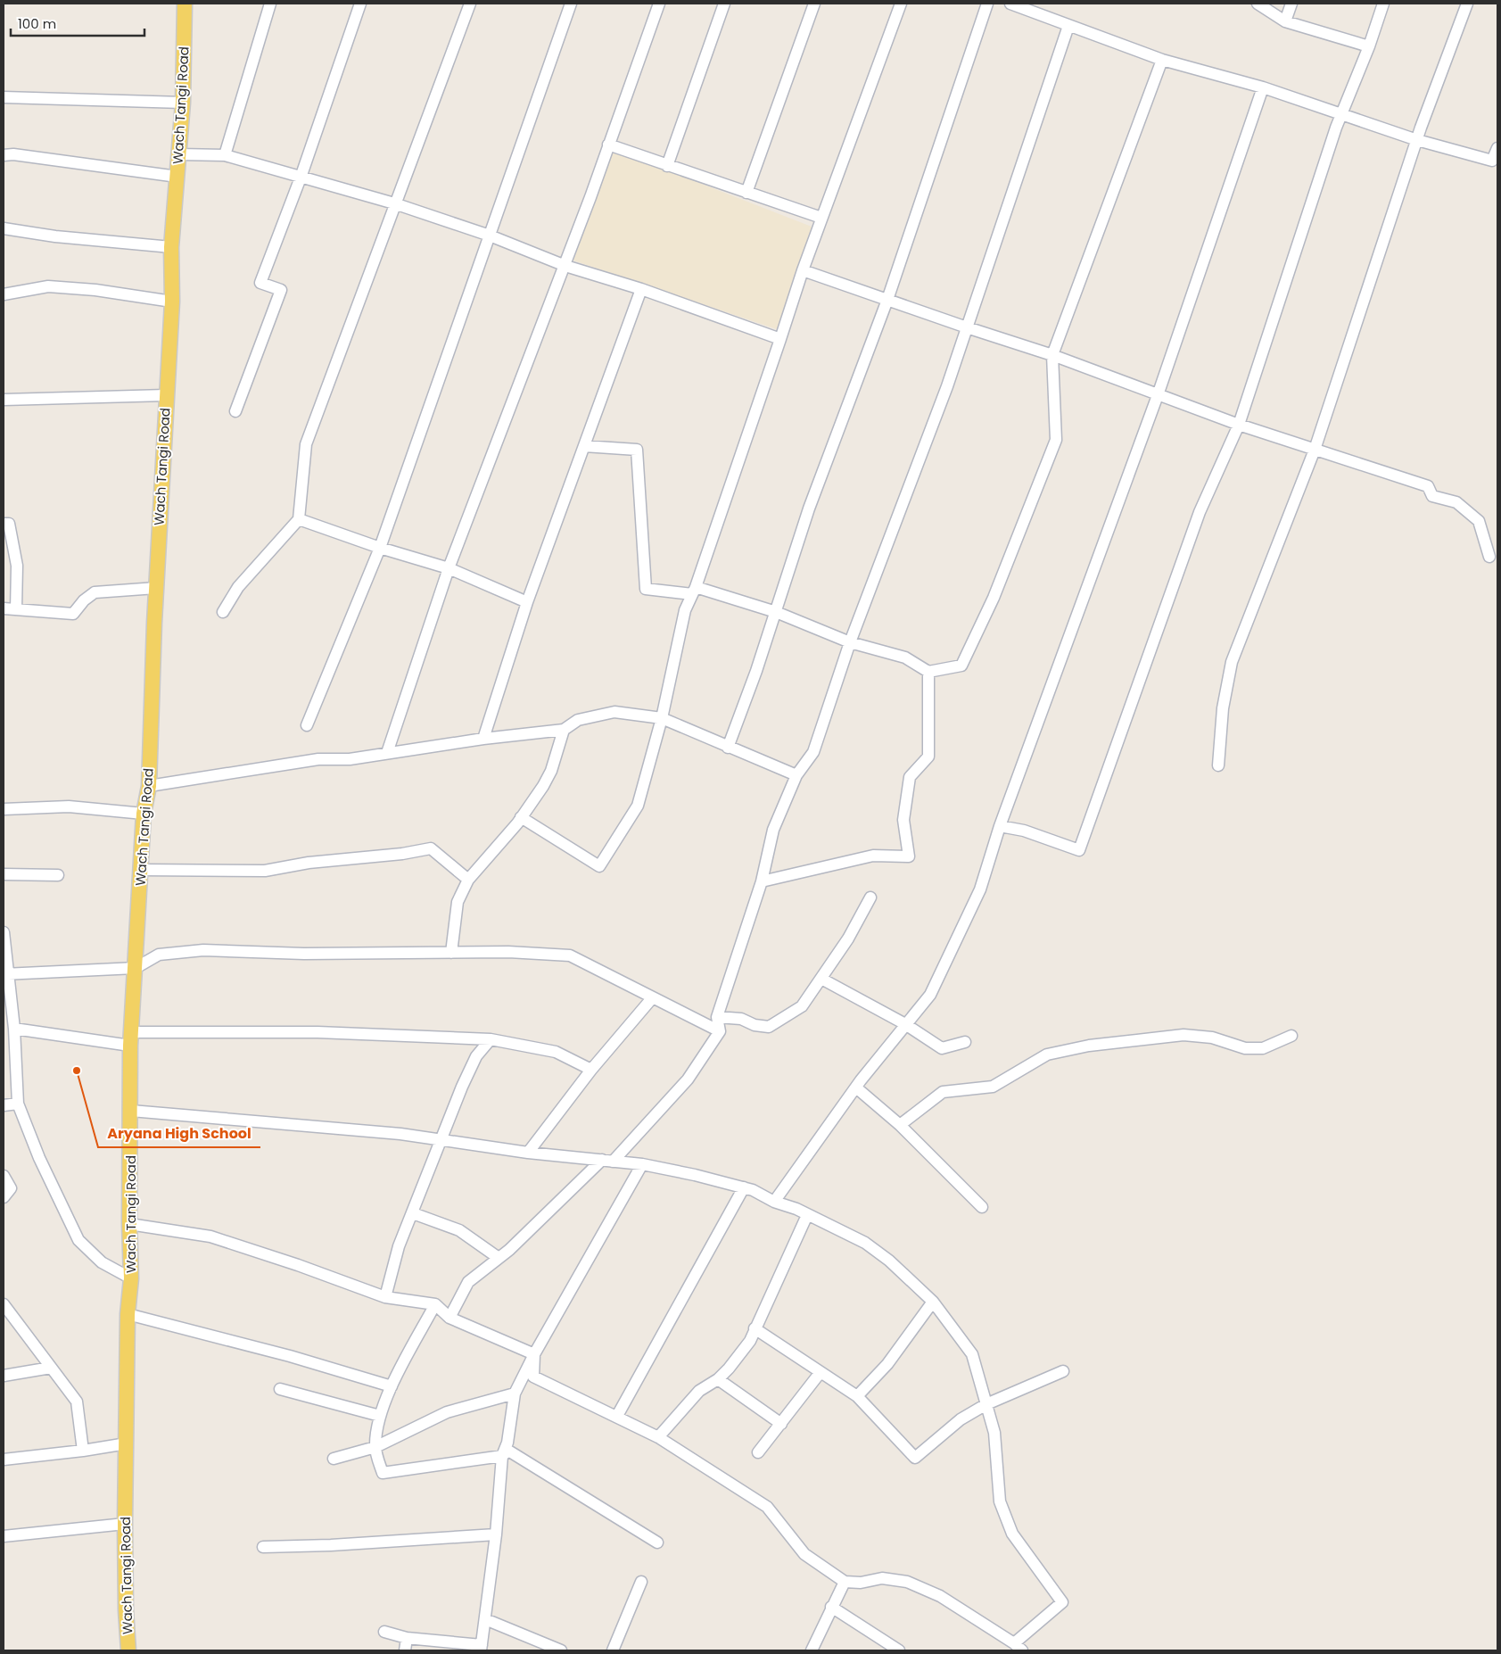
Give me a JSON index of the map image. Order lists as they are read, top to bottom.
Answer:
{
  "streets": {
    "main road": ["Wach Tangi Road"]
  },
  "places": ["Aryana High School"],
  "scale_bar": "100 m"
}
